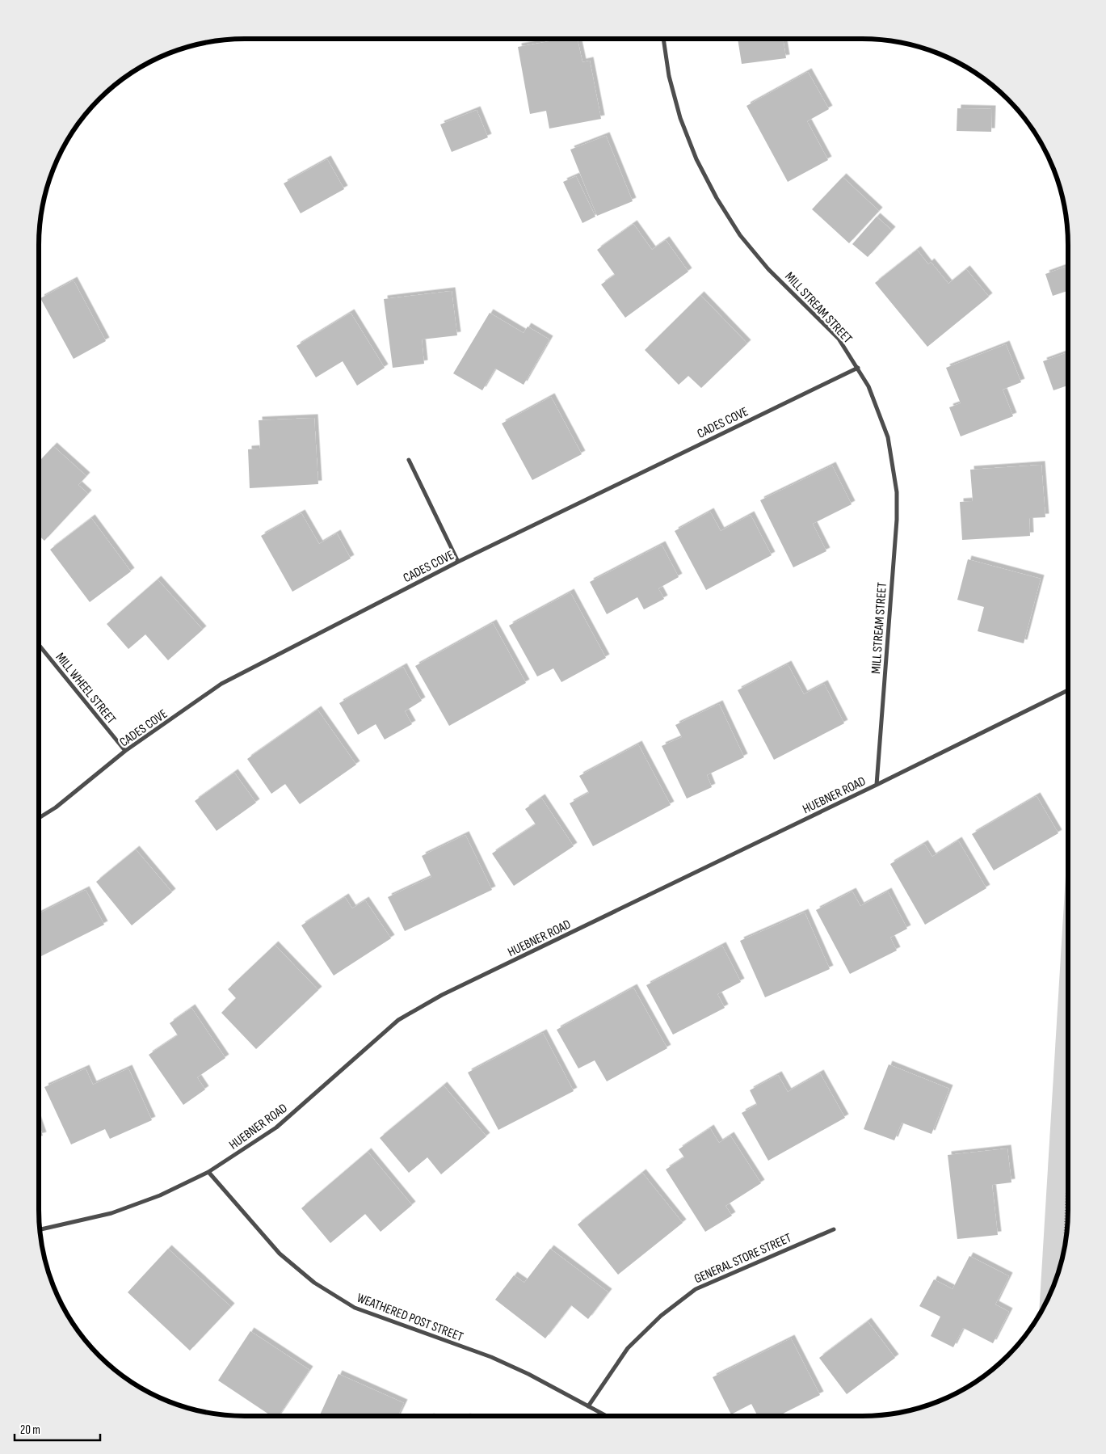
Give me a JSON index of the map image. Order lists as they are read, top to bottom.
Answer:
{
  "streets": {
    "street": [
      "MILL STREAM STREET",
      "CADES COVE",
      "MILL WHEEL STREET",
      "HUEBNER ROAD",
      "GENERAL STORE STREET",
      "WEATHERED POST STREET"
    ]
  },
  "crossings": [
    ["MILL STREAM STREET", "CADES COVE"],
    ["MILL STREAM STREET", "HUEBNER ROAD"],
    ["CADES COVE", "MILL WHEEL STREET"],
    ["HUEBNER ROAD", "WEATHERED POST STREET"],
    ["GENERAL STORE STREET", "WEATHERED POST STREET"]
  ],
  "scale_bar": "20 m"
}
